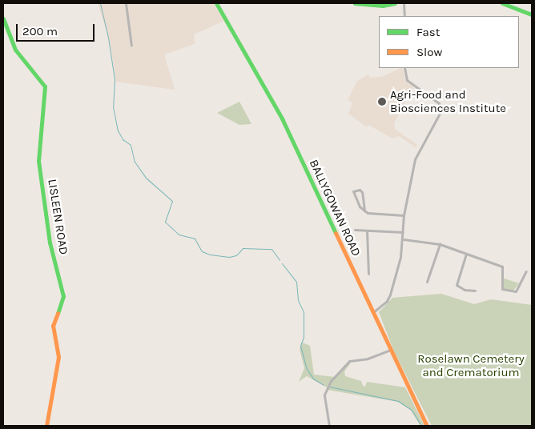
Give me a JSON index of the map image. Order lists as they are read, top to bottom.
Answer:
{
  "streets": {
    "street": ["BALLYGOWAN ROAD", "LISLEEN ROAD"]
  },
  "parks": ["Roselawn Cemetery and Crematorium"],
  "places": ["Agri-Food and Biosciences Institute"],
  "legend": ["Fast", "Slow"],
  "scale_bar": "200 m"
}
